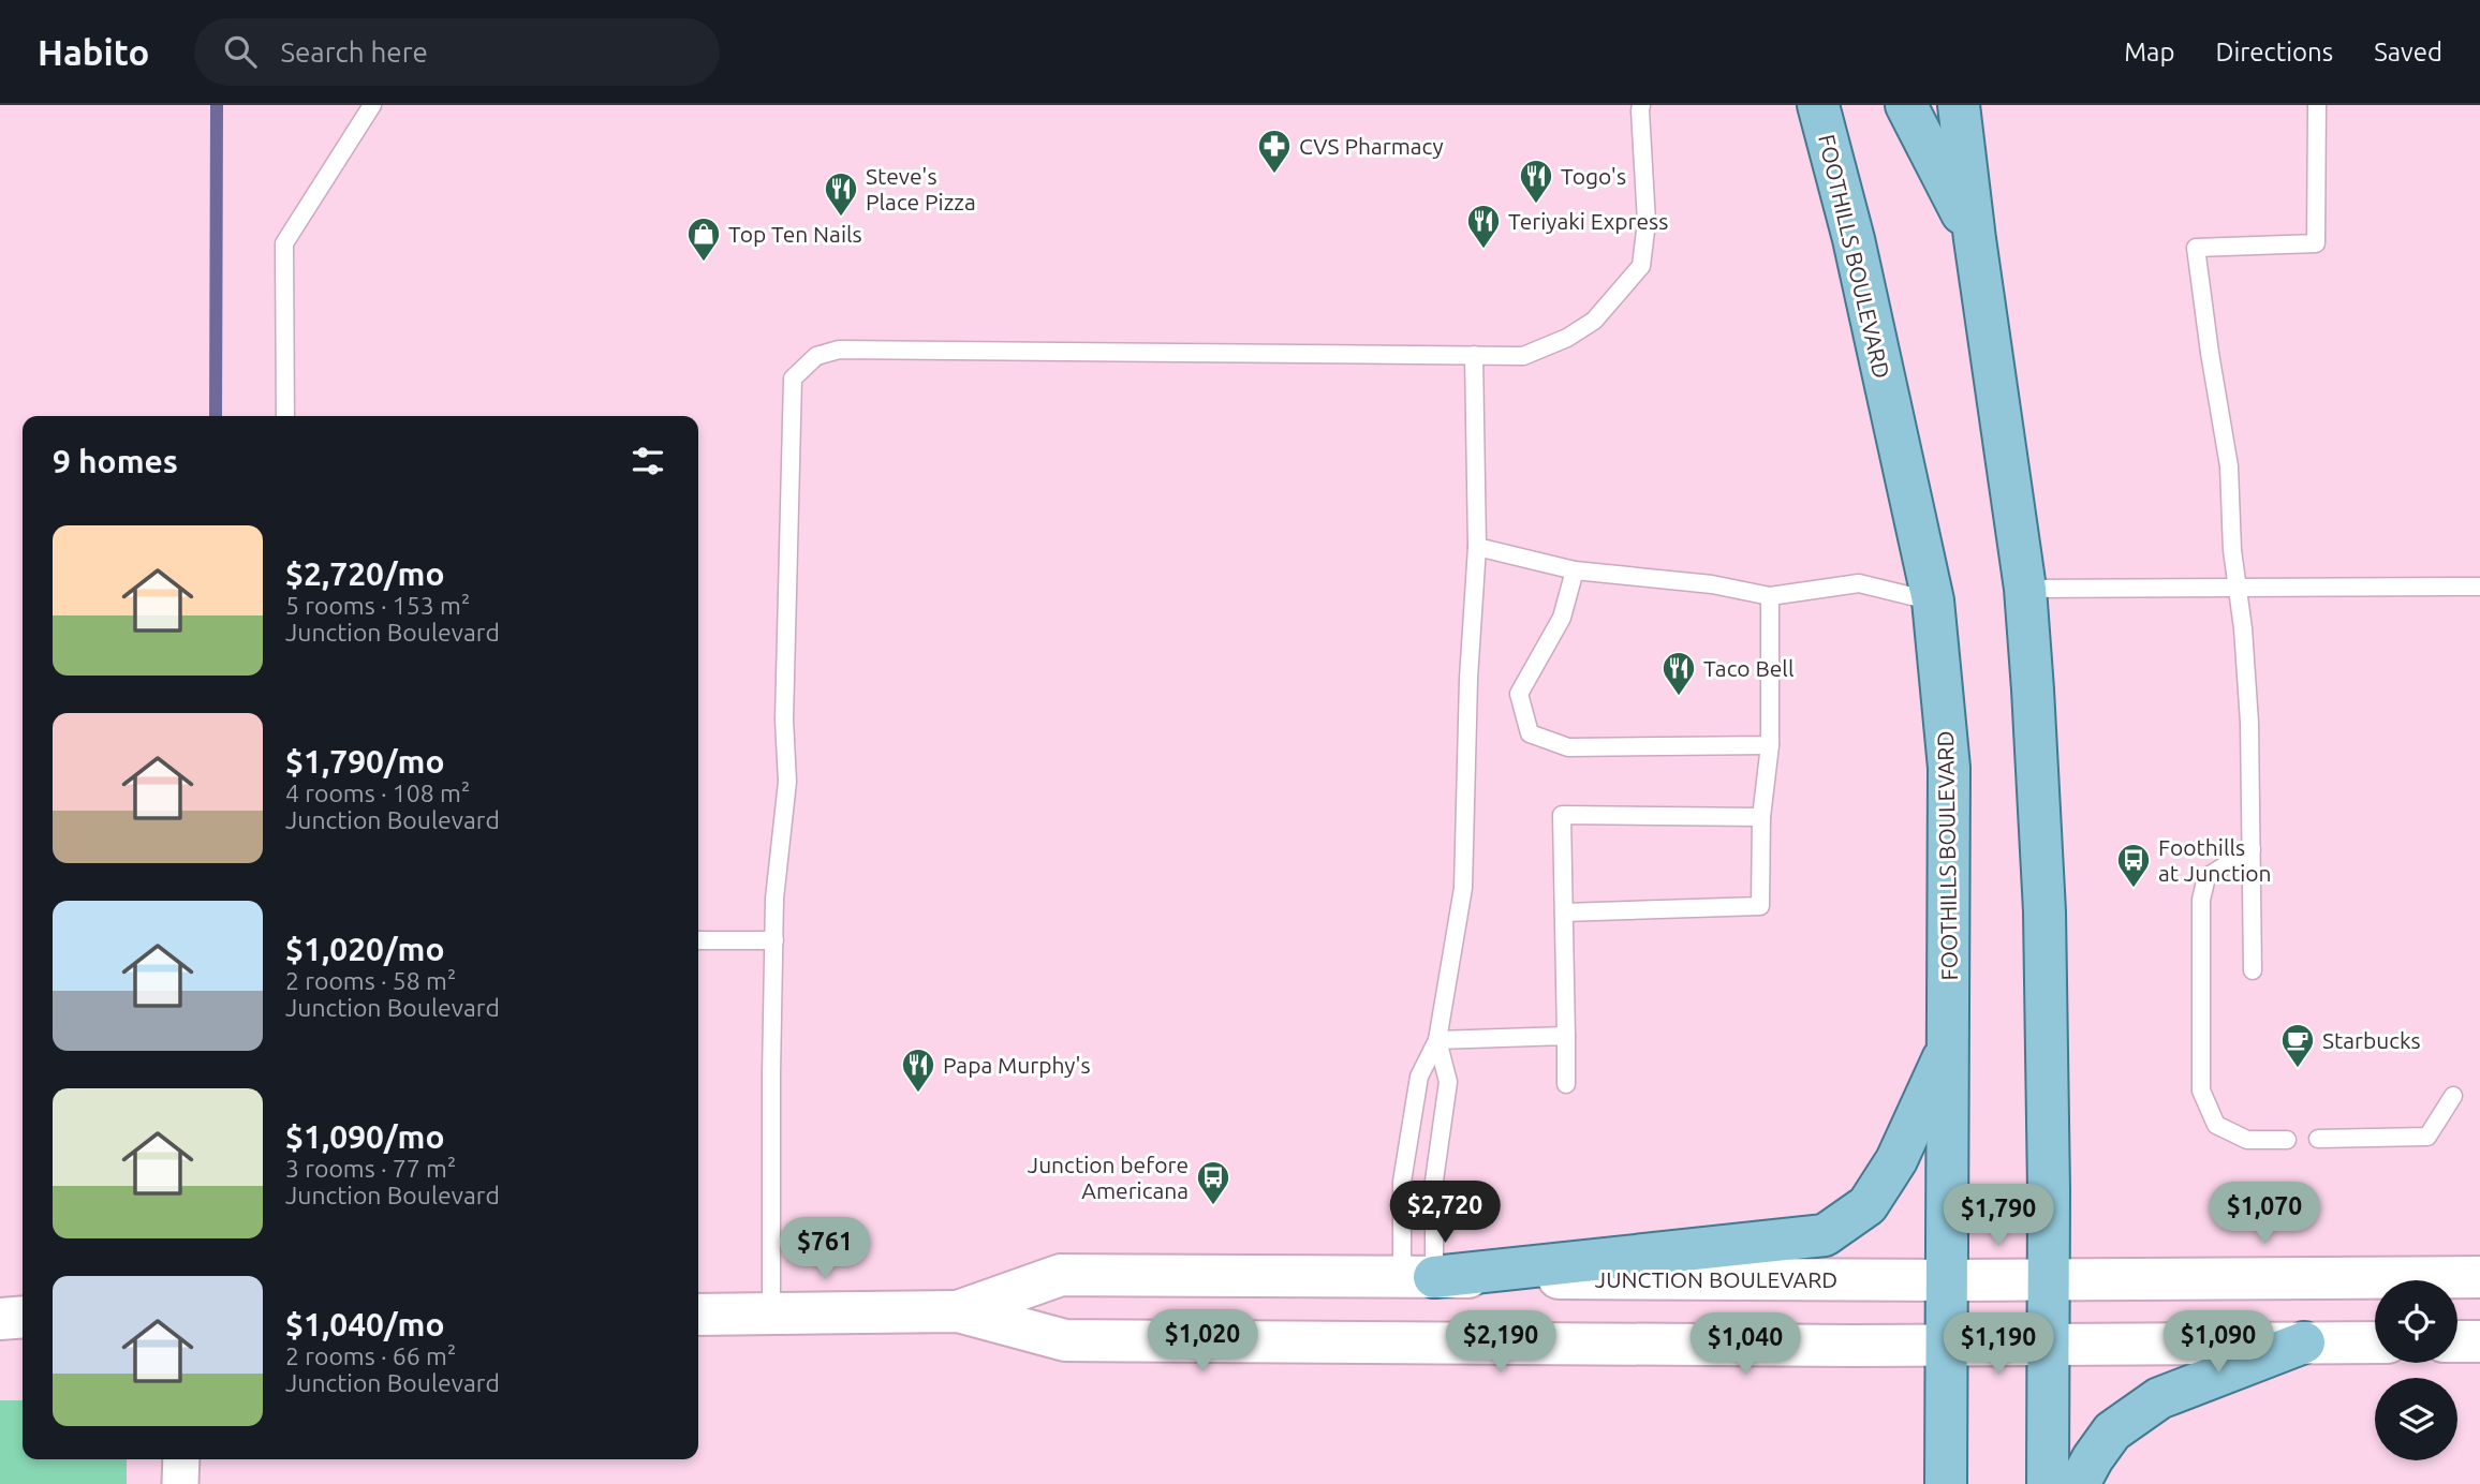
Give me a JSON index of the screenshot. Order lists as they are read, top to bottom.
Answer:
{
  "streets": {
    "main road": ["FOOTHILLS BOULEVARD", "JUNCTION BOULEVARD"]
  },
  "crossings": [
    ["FOOTHILLS BOULEVARD", "JUNCTION BOULEVARD"]
  ],
  "places": {
    "pharmacy": ["CVS Pharmacy"],
    "restaurant": [
      "Togo's",
      "Steve's Place Pizza",
      "Teriyaki Express",
      "Taco Bell",
      "Papa Murphy's"
    ],
    "shop": ["Top Ten Nails"],
    "bus stop": ["Foothills at Junction", "Junction before Americana"],
    "cafe": ["Starbucks"]
  },
  "page": {
    "header": "Habito",
    "search": "Search here",
    "nav": ["Map", "Directions", "Saved"],
    "heading": "9 homes",
    "list": [
      {
        "name": "$2,720/mo",
        "note": "5 rooms · 153 m² · Junction Boulevard"
      },
      {
        "name": "$1,790/mo",
        "note": "4 rooms · 108 m² · Junction Boulevard"
      },
      {
        "name": "$1,020/mo",
        "note": "2 rooms · 58 m² · Junction Boulevard"
      },
      {
        "name": "$1,090/mo",
        "note": "3 rooms · 77 m² · Junction Boulevard"
      },
      {
        "name": "$1,040/mo",
        "note": "2 rooms · 66 m² · Junction Boulevard"
      }
    ],
    "price": [
      "$2,720",
      "$1,070",
      "$1,790",
      "$761",
      "$1,020",
      "$2,190",
      "$1,090",
      "$1,040",
      "$1,190"
    ]
  }
}
